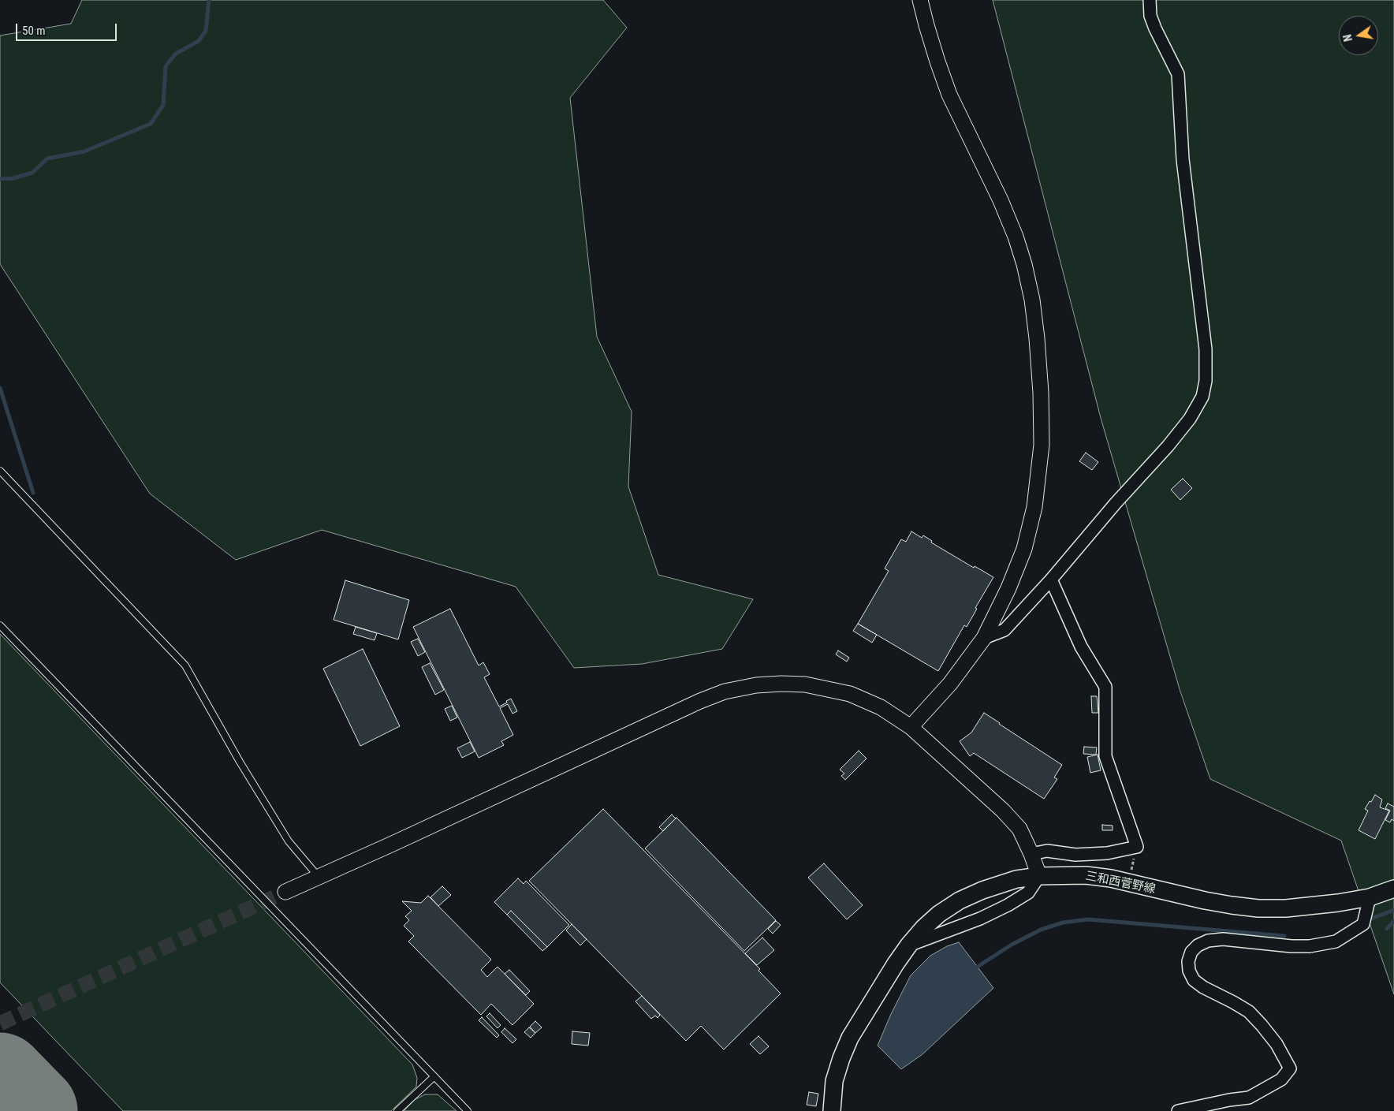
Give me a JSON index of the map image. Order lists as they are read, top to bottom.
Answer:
{
  "streets": {
    "main road": ["三和西菅野線"]
  },
  "scale_bar": "50 m",
  "north": "left"
}
